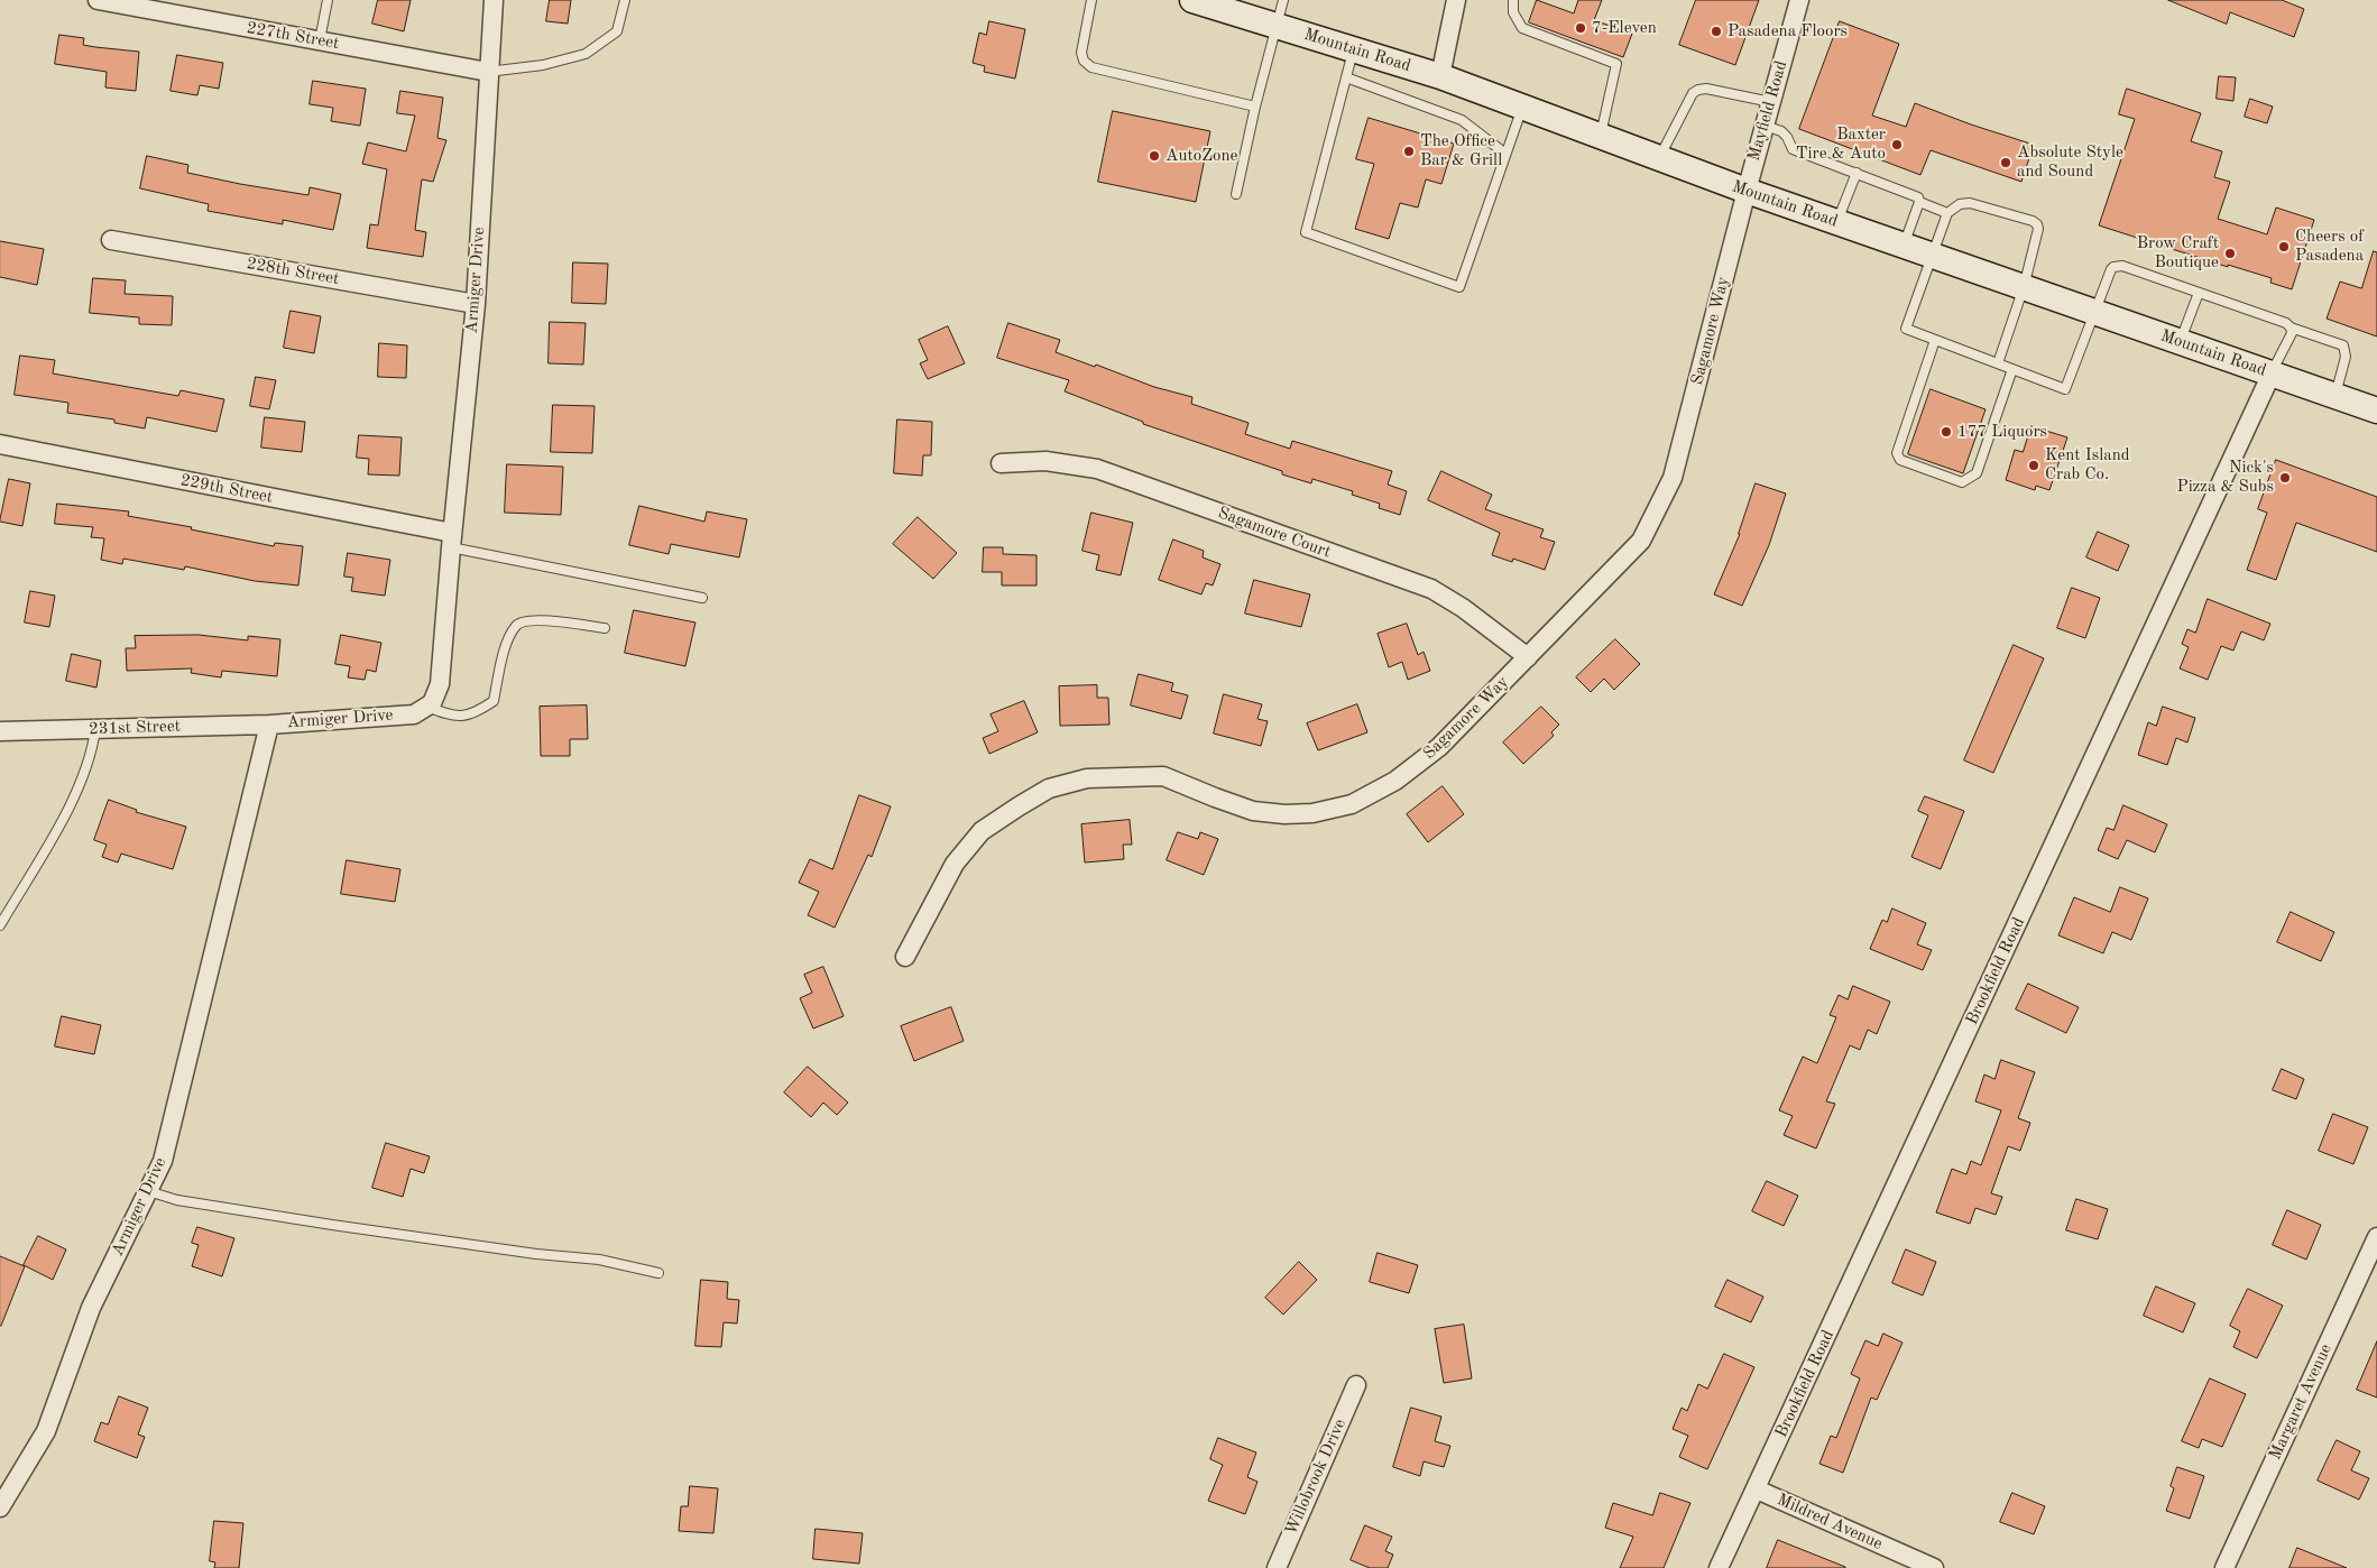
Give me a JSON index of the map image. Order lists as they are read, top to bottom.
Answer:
{
  "streets": {
    "main road": ["Mountain Road"],
    "street": [
      "227th Street",
      "Mayfield Road",
      "228th Street",
      "Armiger Drive",
      "Sagamore Way",
      "229th Street",
      "Sagamore Court",
      "231st Street",
      "Brookfield Road",
      "Margaret Avenue",
      "Willobrook Drive",
      "Mildred Avenue"
    ]
  },
  "crossings": [
    ["227th Street", "Armiger Drive"],
    ["Mountain Road", "Mayfield Road"],
    ["Mountain Road", "Sagamore Way"],
    ["Mountain Road", "Brookfield Road"],
    ["Mayfield Road", "Sagamore Way"],
    ["228th Street", "Armiger Drive"],
    ["Armiger Drive", "229th Street"],
    ["Armiger Drive", "231st Street"],
    ["Sagamore Way", "Sagamore Court"],
    ["Brookfield Road", "Mildred Avenue"]
  ],
  "places": [
    "7-Eleven",
    "Pasadena Floors",
    "Baxter Tire & Auto",
    "The Office Bar & Grill",
    "AutoZone",
    "Absolute Style and Sound",
    "Cheers of Pasadena",
    "Brow Craft Boutique",
    "177 Liquors",
    "Kent Island Crab Co.",
    "Nick's Pizza & Subs"
  ]
}
